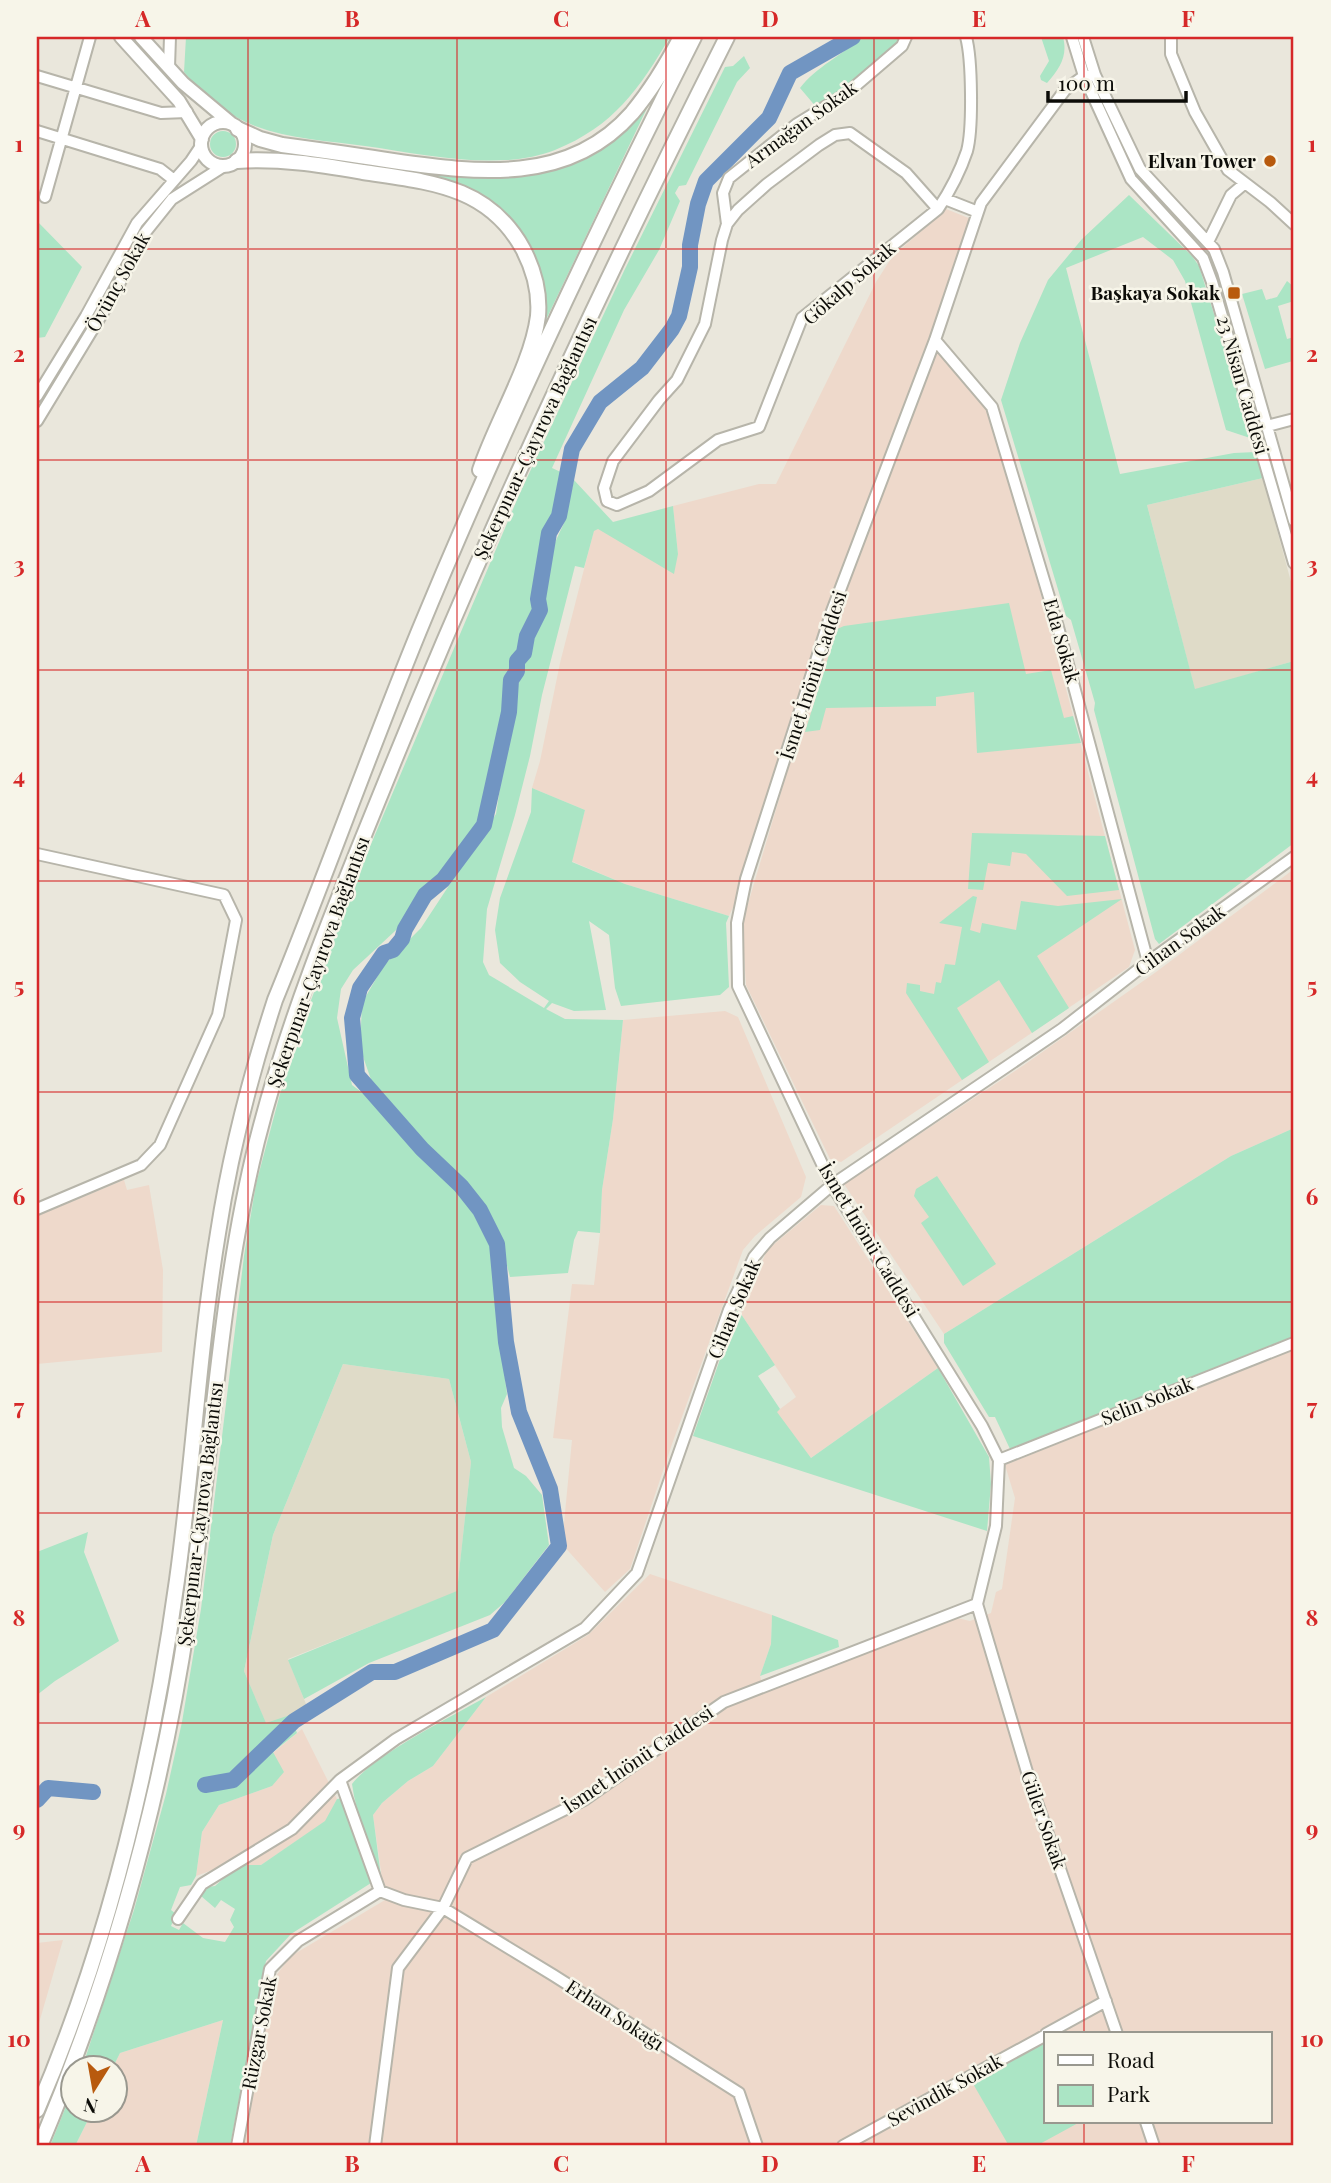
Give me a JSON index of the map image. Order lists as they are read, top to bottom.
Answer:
{
  "streets": {
    "highway": ["Şekerpınar-Çayırova Bağlantısı"],
    "street": [
      "Armağan Sokak",
      "Övünç Sokak",
      "Gökalp Sokak",
      "23 Nisan Caddesi",
      "Eda Sokak",
      "İsmet İnönü Caddesi",
      "Cihan Sokak",
      "Selin Sokak",
      "Güler Sokak",
      "Erhan Sokağı",
      "Rüzgar Sokak",
      "Sevindik Sokak"
    ]
  },
  "crossings": [
    ["Armağan Sokak", "Gökalp Sokak"],
    ["23 Nisan Caddesi", "İsmet İnönü Caddesi"],
    ["Eda Sokak", "İsmet İnönü Caddesi"],
    ["Eda Sokak", "Cihan Sokak"],
    ["İsmet İnönü Caddesi", "Cihan Sokak"],
    ["İsmet İnönü Caddesi", "Selin Sokak"],
    ["İsmet İnönü Caddesi", "Güler Sokak"],
    ["İsmet İnönü Caddesi", "Erhan Sokağı"],
    ["Güler Sokak", "Sevindik Sokak"]
  ],
  "places": {
    "other": ["Elvan Tower"],
    "transit": ["Başkaya Sokak"]
  },
  "legend": ["Road", "Park"],
  "scale_bar": "100 m",
  "north": "bottom",
  "grid": {
    "columns": [
      "A",
      "B",
      "C",
      "D",
      "E",
      "F"
    ],
    "rows": [
      "1",
      "2",
      "3",
      "4",
      "5",
      "6",
      "7",
      "8",
      "9",
      "10"
    ]
  }
}
